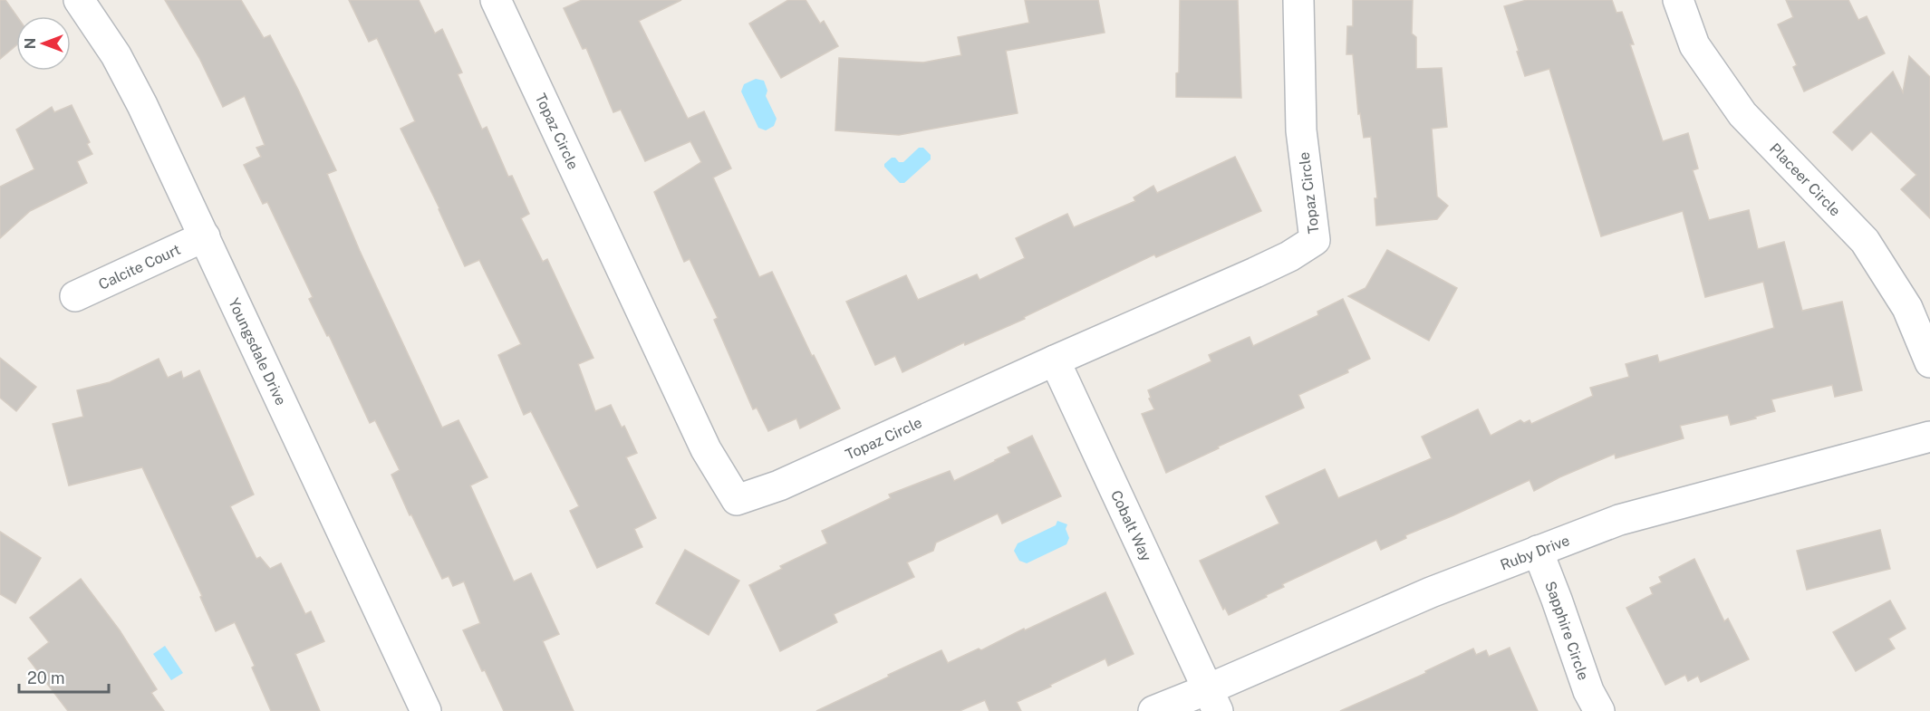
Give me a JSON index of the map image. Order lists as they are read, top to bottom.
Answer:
{
  "streets": {
    "street": [
      "Topaz Circle",
      "Placeer Circle",
      "Calcite Court",
      "Youngsdale Drive",
      "Cobalt Way",
      "Ruby Drive",
      "Sapphire Circle"
    ]
  },
  "crossings": [
    ["Topaz Circle", "Cobalt Way"],
    ["Calcite Court", "Youngsdale Drive"],
    ["Cobalt Way", "Ruby Drive"],
    ["Ruby Drive", "Sapphire Circle"]
  ],
  "scale_bar": "20 m",
  "north": "left"
}
